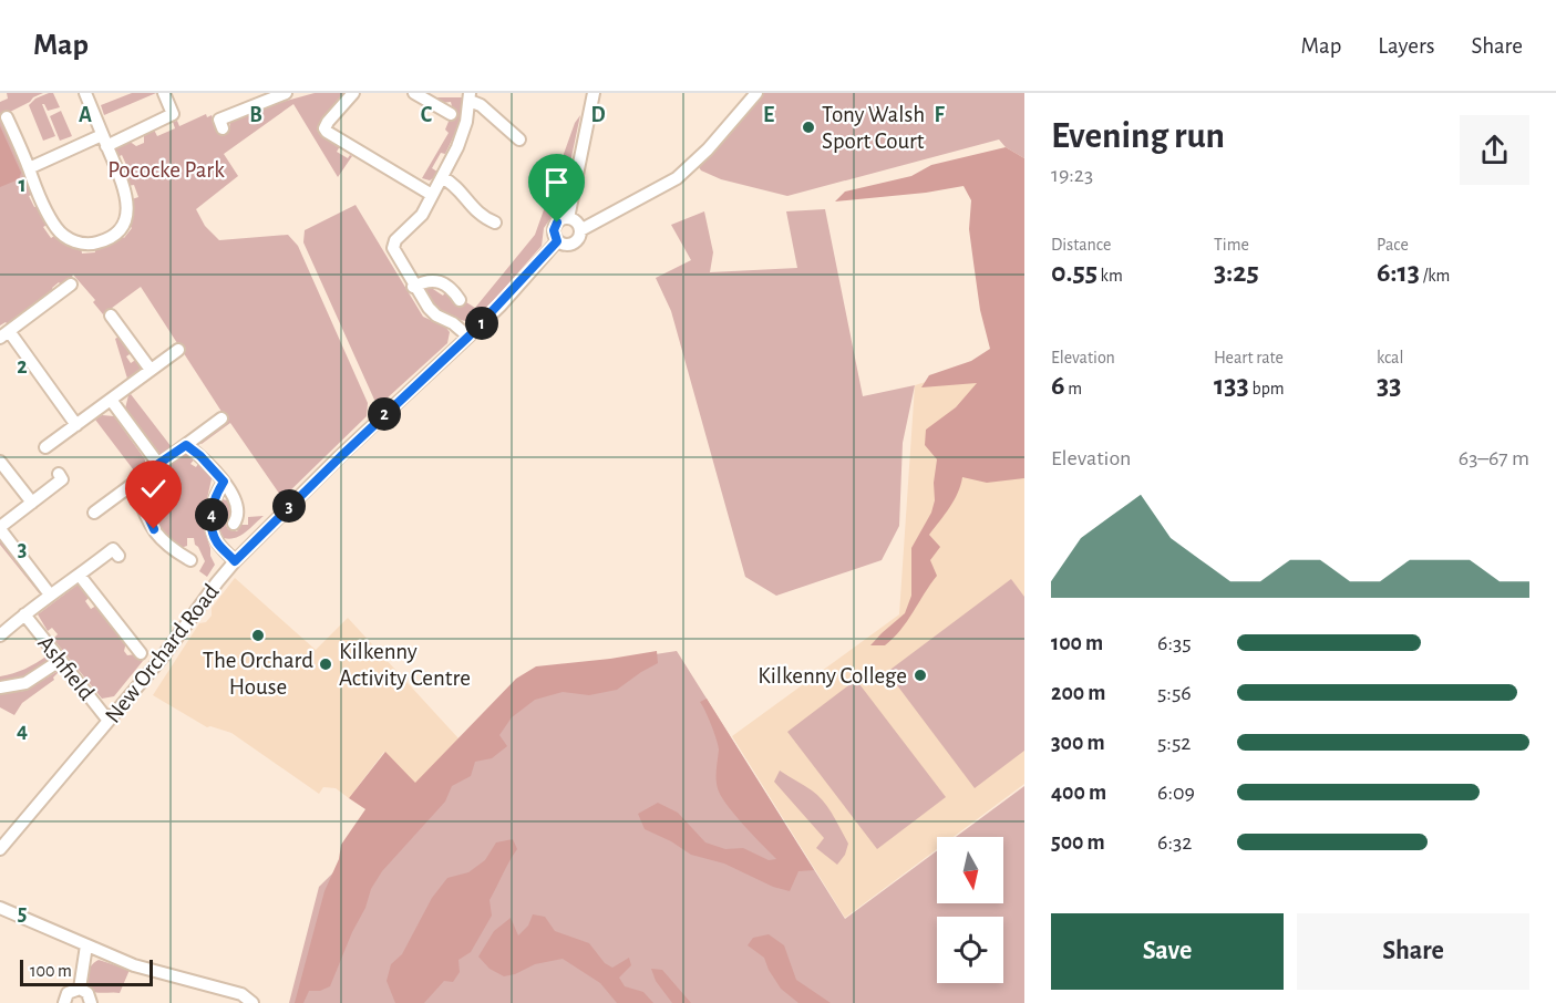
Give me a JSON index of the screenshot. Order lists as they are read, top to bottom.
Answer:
{
  "streets": {
    "street": ["New Orchard Road", "Ashfield"]
  },
  "crossings": [
    ["New Orchard Road", "Ashfield"]
  ],
  "parks": ["Pococke Park"],
  "places": [
    "Tony Walsh Sport Court",
    "The Orchard House",
    "Kilkenny Activity Centre",
    "Kilkenny College"
  ],
  "scale_bar": "100 m",
  "north": "bottom",
  "page": {
    "header": "Map",
    "nav": ["Map", "Layers", "Share"],
    "heading": ["Evening run", "19:23"],
    "stats": [
      ["Distance", "0.55 km"],
      ["Time", "3:25"],
      ["Pace", "6:13 /km"],
      ["Elevation", "6 m"],
      ["Heart rate", "133 bpm"],
      ["kcal", "33"]
    ],
    "pins": [
      "1",
      "2",
      "3",
      "4"
    ],
    "chart": ["Elevation", "63–67 m"],
    "list": [
      {
        "name": "100 m",
        "note": "6:35"
      },
      {
        "name": "200 m",
        "note": "5:56"
      },
      {
        "name": "300 m",
        "note": "5:52"
      },
      {
        "name": "400 m",
        "note": "6:09"
      },
      {
        "name": "500 m",
        "note": "6:32"
      }
    ],
    "buttons": ["Save", "Share"],
    "scale": "100 m"
  },
  "grid": {
    "columns": [
      "A",
      "B",
      "C",
      "D",
      "E",
      "F"
    ],
    "rows": [
      "1",
      "2",
      "3",
      "4",
      "5"
    ]
  }
}
